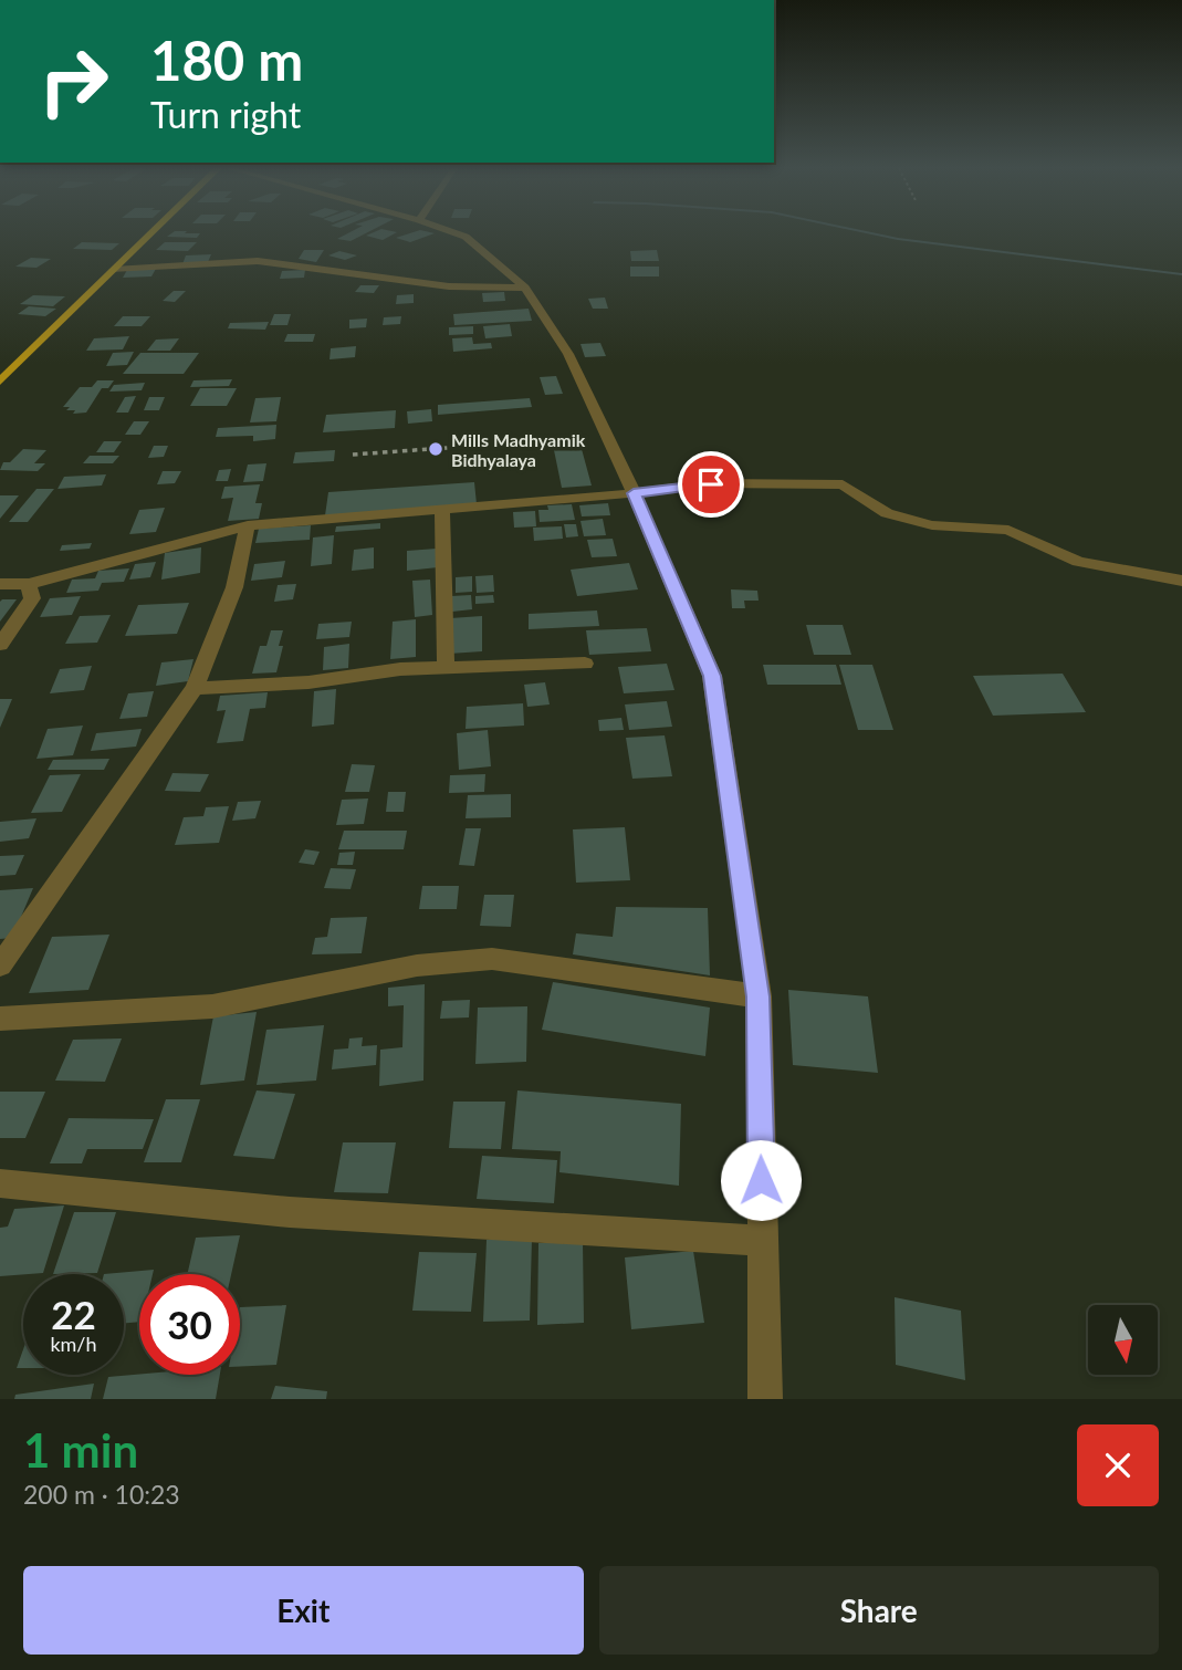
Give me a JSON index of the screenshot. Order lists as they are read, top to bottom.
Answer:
{
  "places": ["Mills Madhyamik Bidhyalaya"],
  "north": "bottom",
  "page": {
    "turn": ["180 m", "Turn right"],
    "speed": "22 km/h",
    "limit": "30",
    "heading": ["1 min", "200 m · 10:23"],
    "buttons": ["Exit", "Share"]
  }
}
